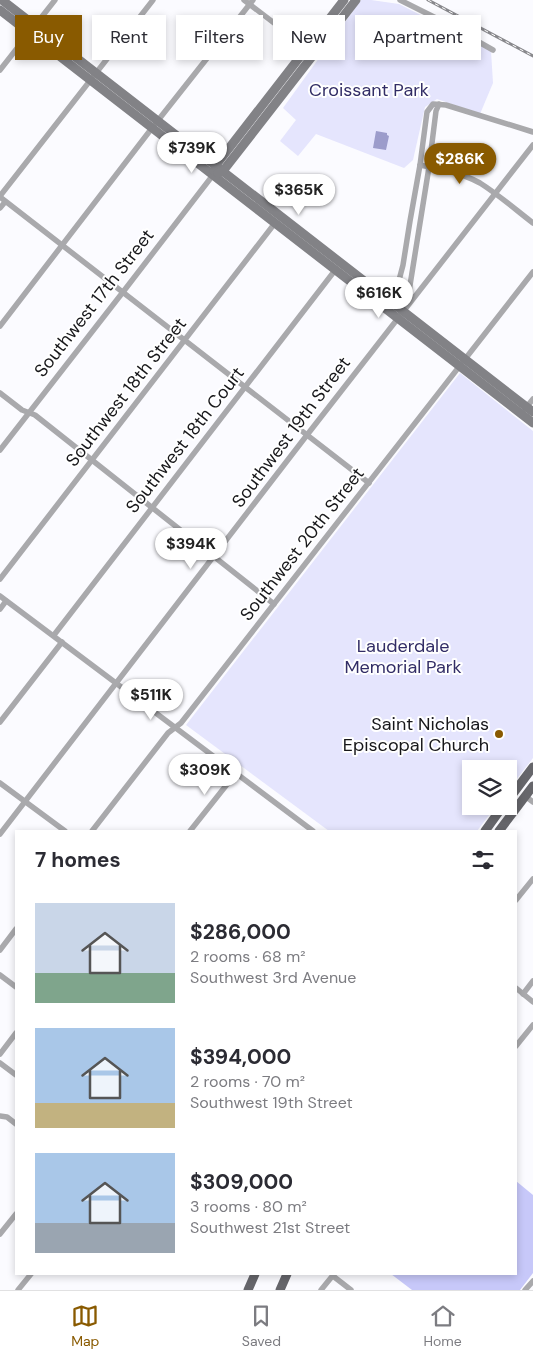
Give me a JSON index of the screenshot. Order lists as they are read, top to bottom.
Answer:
{
  "streets": {
    "street": [
      "Southwest 17th Street",
      "Southwest 18th Street",
      "Southwest 19th Street",
      "Southwest 18th Court",
      "Southwest 20th Street"
    ]
  },
  "parks": ["Croissant Park", "Lauderdale Memorial Park"],
  "places": ["Saint Nicholas Episcopal Church"],
  "page": {
    "chip": [
      "Buy",
      "Rent",
      "Filters",
      "New",
      "Apartment"
    ],
    "price": [
      "$739K",
      "$286K",
      "$365K",
      "$616K",
      "$394K",
      "$511K",
      "$309K"
    ],
    "heading": "7 homes",
    "list": [
      {
        "name": "$286,000",
        "note": "2 rooms · 68 m² · Southwest 3rd Avenue"
      },
      {
        "name": "$394,000",
        "note": "2 rooms · 70 m² · Southwest 19th Street"
      },
      {
        "name": "$309,000",
        "note": "3 rooms · 80 m² · Southwest 21st Street"
      }
    ],
    "tabs": ["Map", "Saved", "Home"]
  }
}
